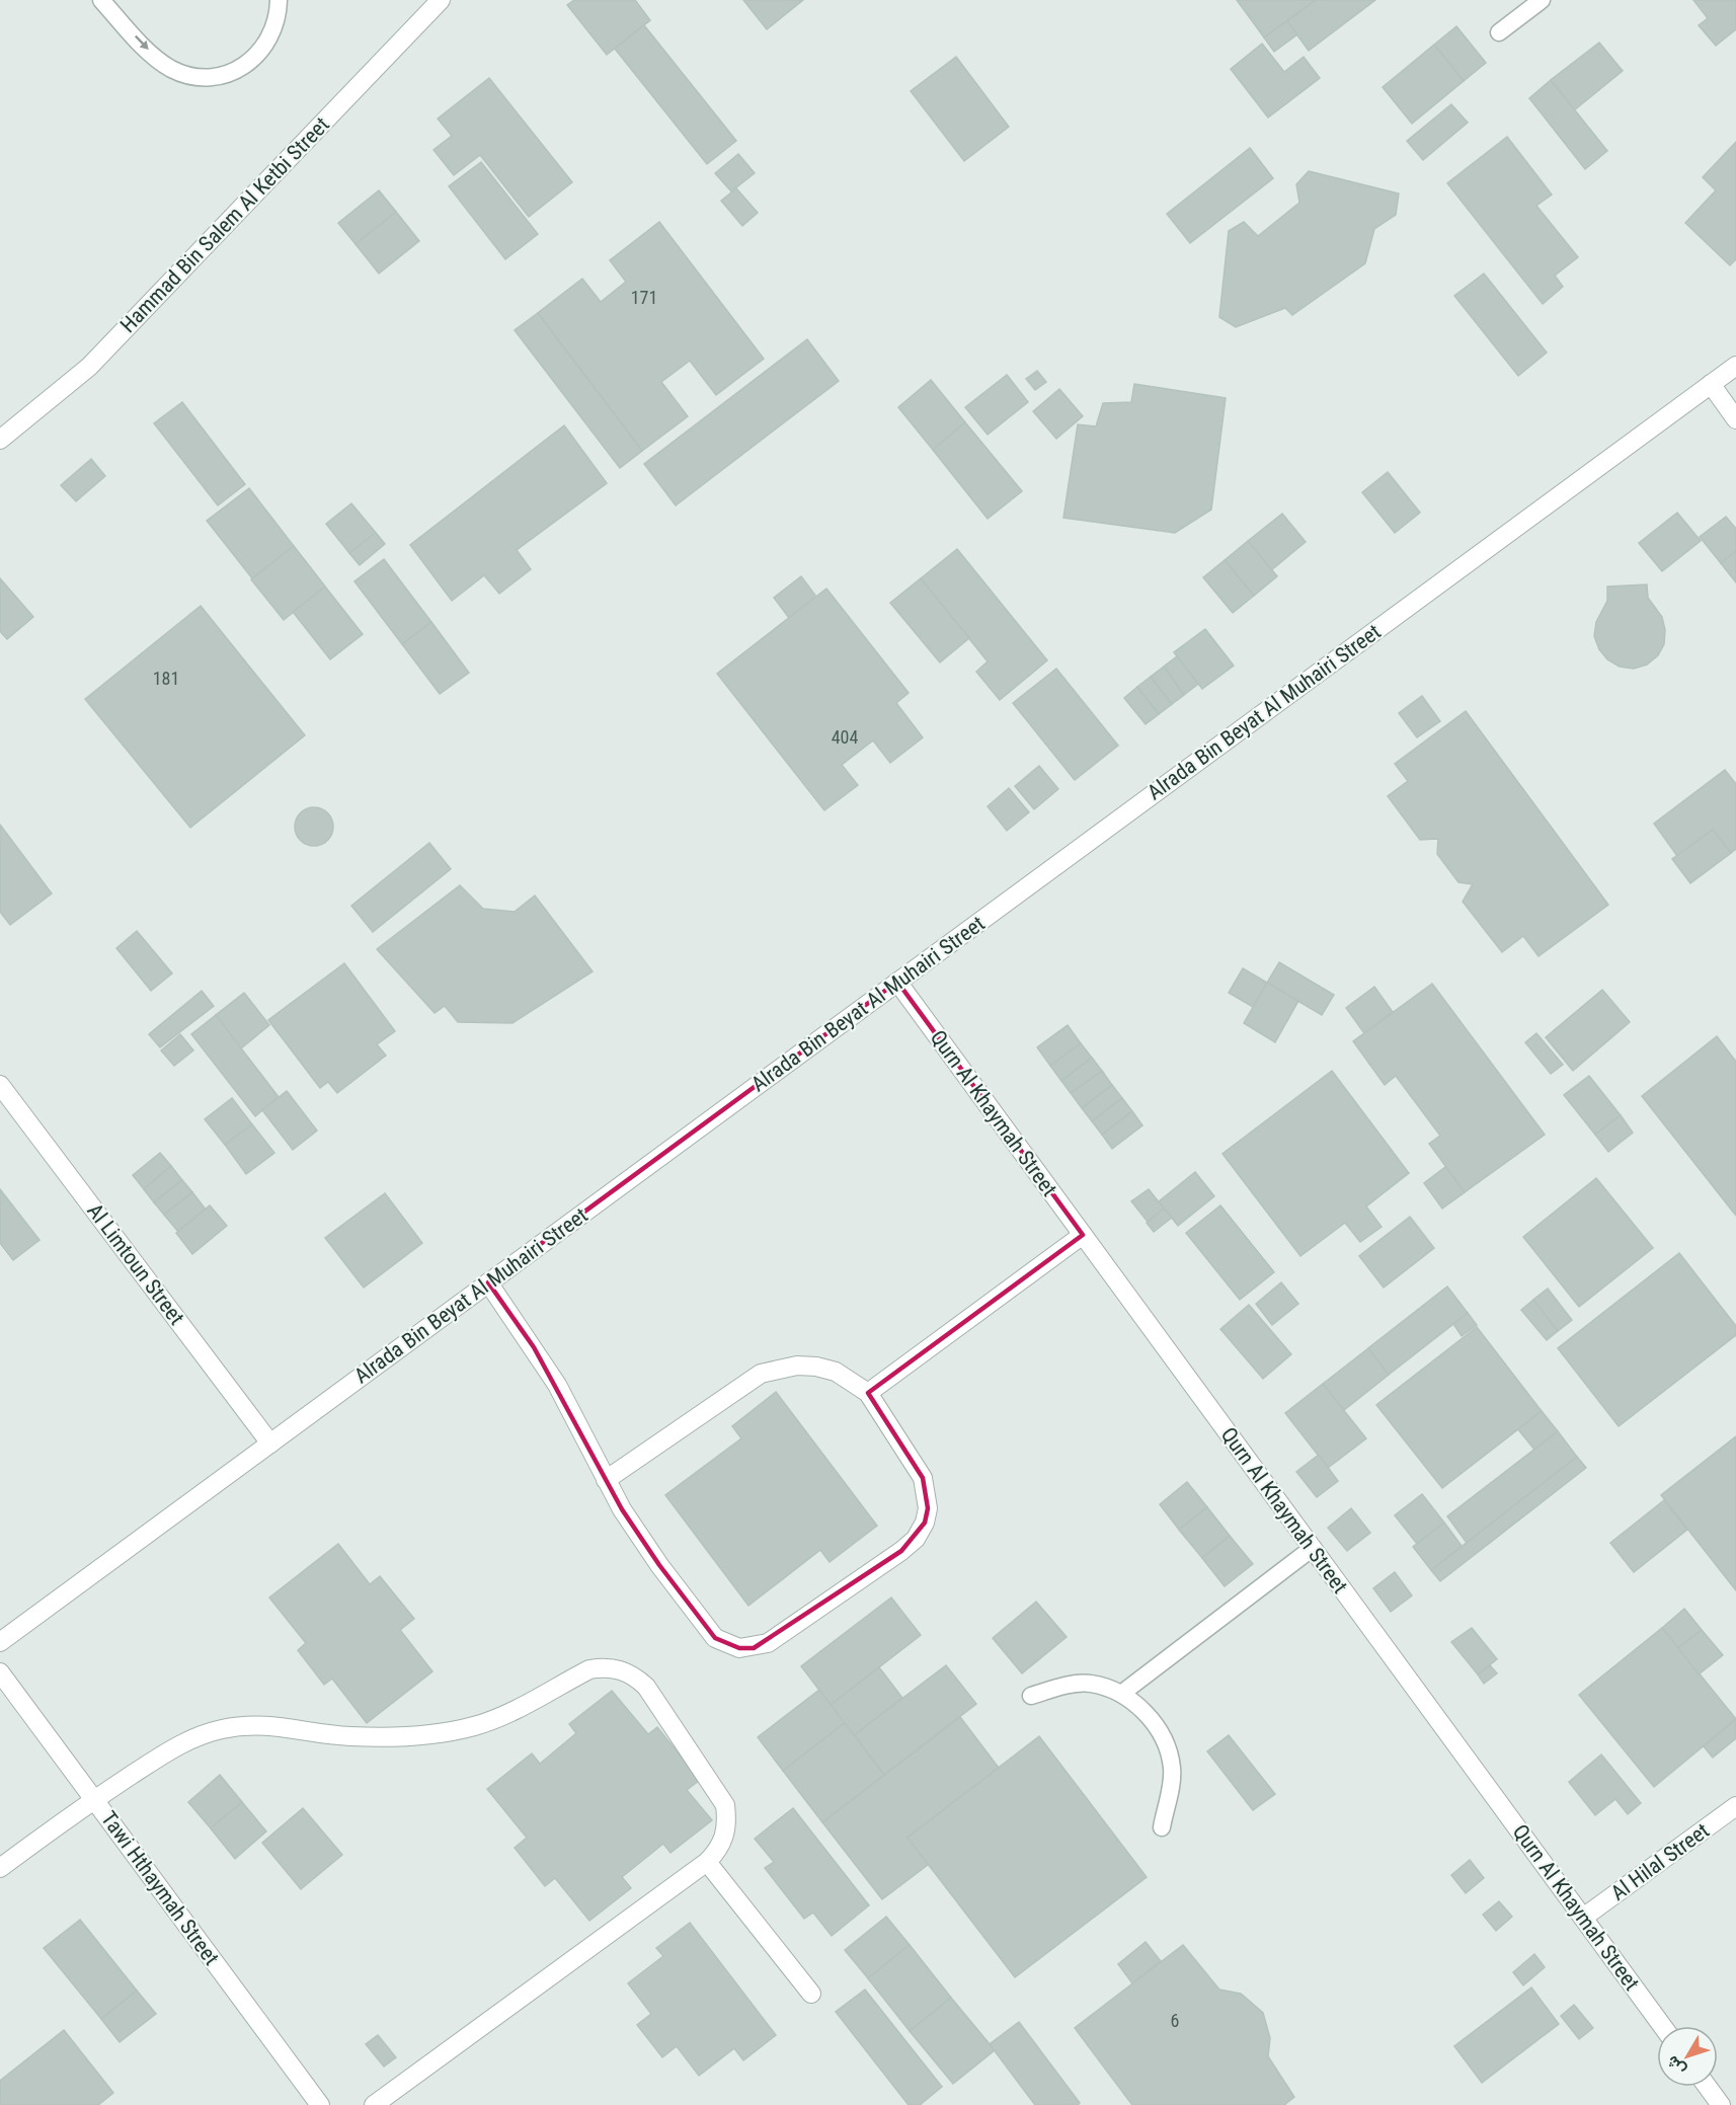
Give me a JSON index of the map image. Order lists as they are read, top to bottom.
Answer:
{
  "streets": {
    "street": [
      "Hammad Bin Salem Al Ketbi Street",
      "Alrada Bin Beyat Al Muhairi Street",
      "Qurn Al Khaymah Street",
      "Al Limtoun Street",
      "Al Hilal Street",
      "Tawi Hthaymah Street"
    ]
  },
  "crossings": [
    ["Alrada Bin Beyat Al Muhairi Street", "Qurn Al Khaymah Street"],
    ["Alrada Bin Beyat Al Muhairi Street", "Al Limtoun Street"],
    ["Qurn Al Khaymah Street", "Al Hilal Street"]
  ],
  "house_numbers": [
    "171",
    "181",
    "404",
    "6"
  ],
  "north": "bottom left"
}
